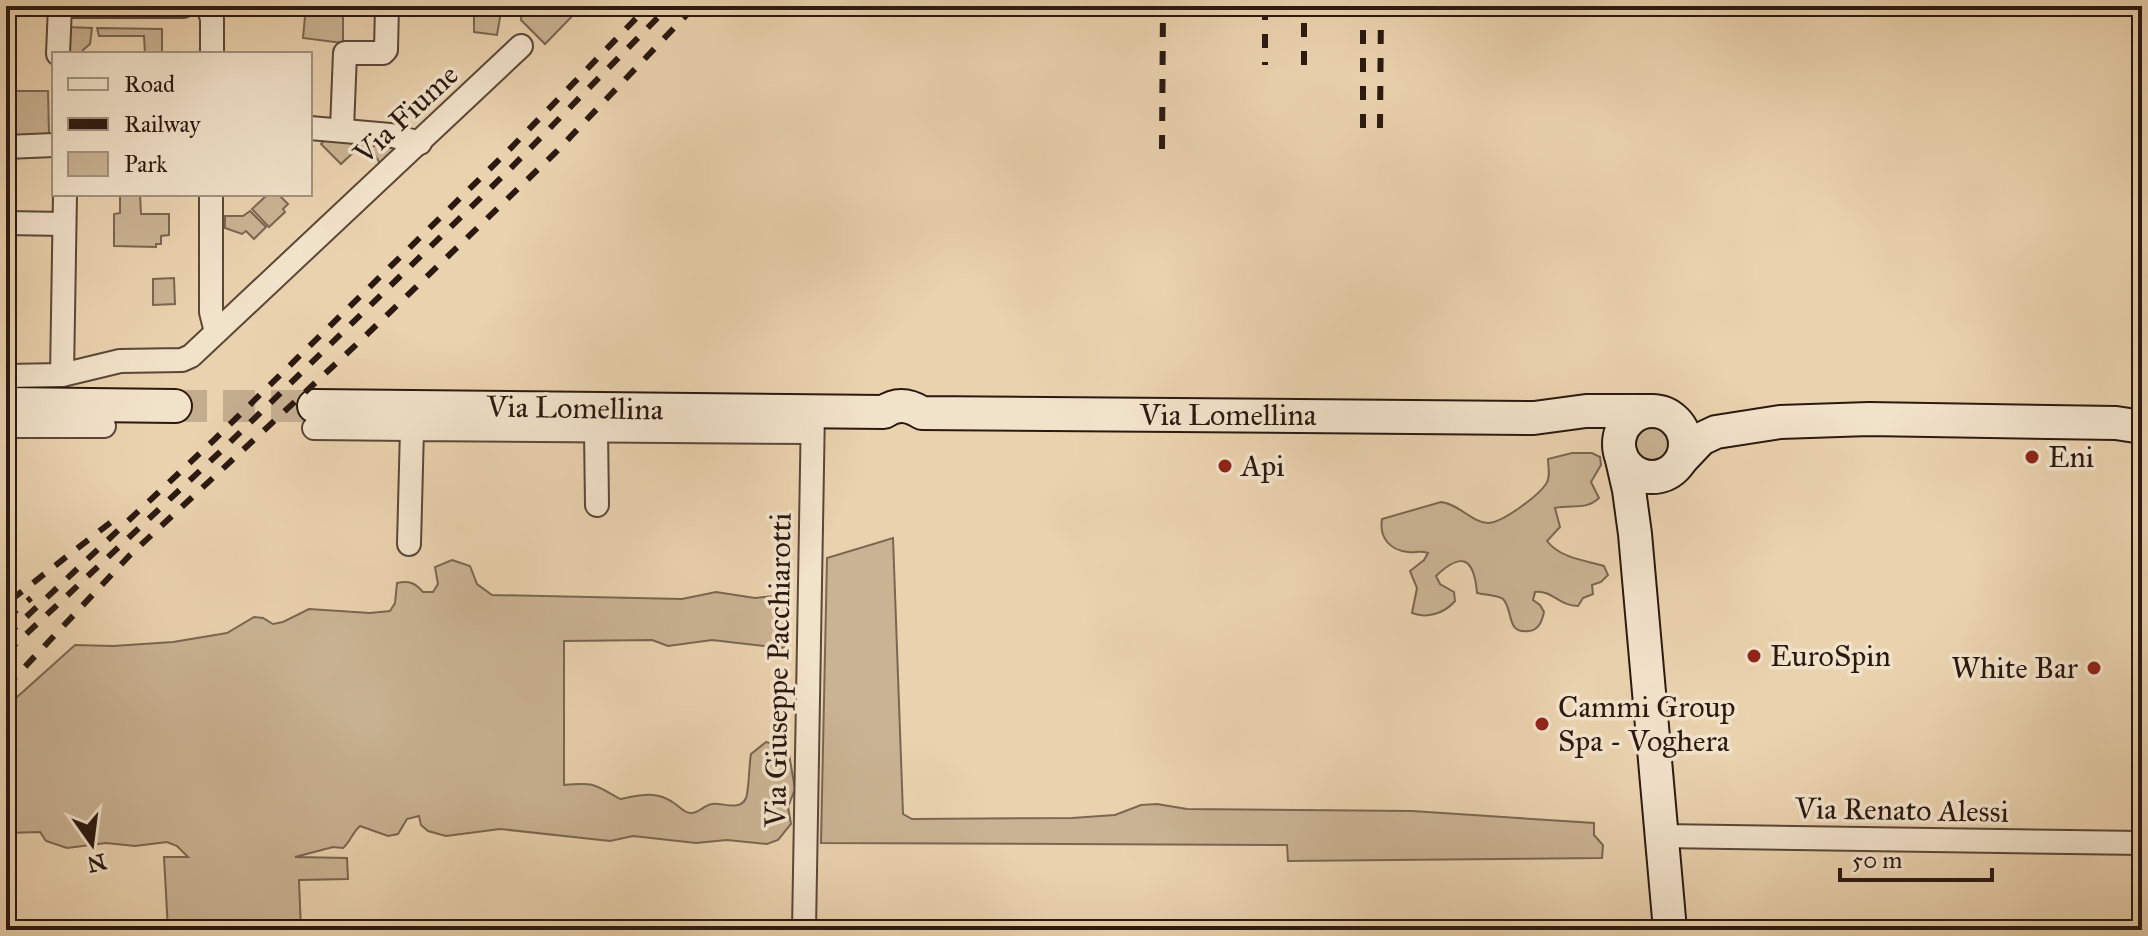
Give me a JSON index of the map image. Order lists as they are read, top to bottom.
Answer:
{
  "streets": {
    "main road": ["Via Lomellina"],
    "street": ["Via Fiume", "Via Giuseppe Pacchiarotti", "Via Renato Alessi"]
  },
  "crossings": [
    ["Via Lomellina", "Via Giuseppe Pacchiarotti"]
  ],
  "places": [
    "Eni",
    "Api",
    "EuroSpin",
    "White Bar",
    "Cammi Group Spa - Voghera"
  ],
  "legend": ["Road", "Railway", "Park"],
  "scale_bar": "50 m",
  "north": "bottom"
}
